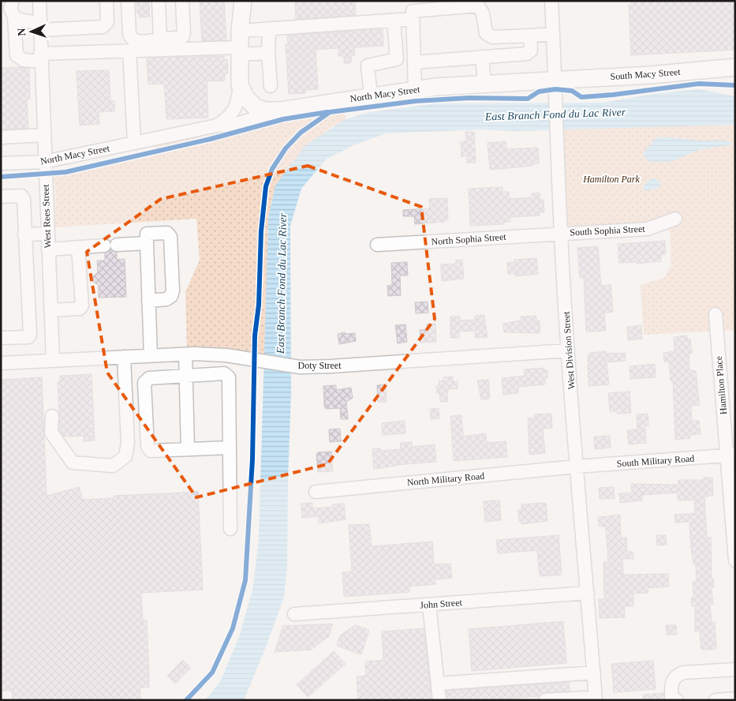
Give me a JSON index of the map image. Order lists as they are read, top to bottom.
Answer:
{
  "streets": {
    "main road": ["South Macy Street", "North Macy Street"],
    "street": [
      "West Rees Street",
      "South Sophia Street",
      "North Sophia Street",
      "West Division Street",
      "Doty Street",
      "Hamilton Place",
      "South Military Road",
      "North Military Road",
      "John Street"
    ]
  },
  "crossings": [
    ["South Macy Street", "North Macy Street"],
    ["South Macy Street", "West Division Street"],
    ["North Macy Street", "West Rees Street"],
    ["North Macy Street", "West Division Street"],
    ["West Rees Street", "Doty Street"],
    ["South Sophia Street", "North Sophia Street"],
    ["South Sophia Street", "West Division Street"],
    ["North Sophia Street", "West Division Street"],
    ["West Division Street", "Doty Street"],
    ["West Division Street", "South Military Road"],
    ["West Division Street", "North Military Road"],
    ["West Division Street", "John Street"],
    ["Hamilton Place", "South Military Road"],
    ["South Military Road", "North Military Road"]
  ],
  "water": ["East Branch Fond du Lac River"],
  "parks": ["Hamilton Park"],
  "north": "left"
}
